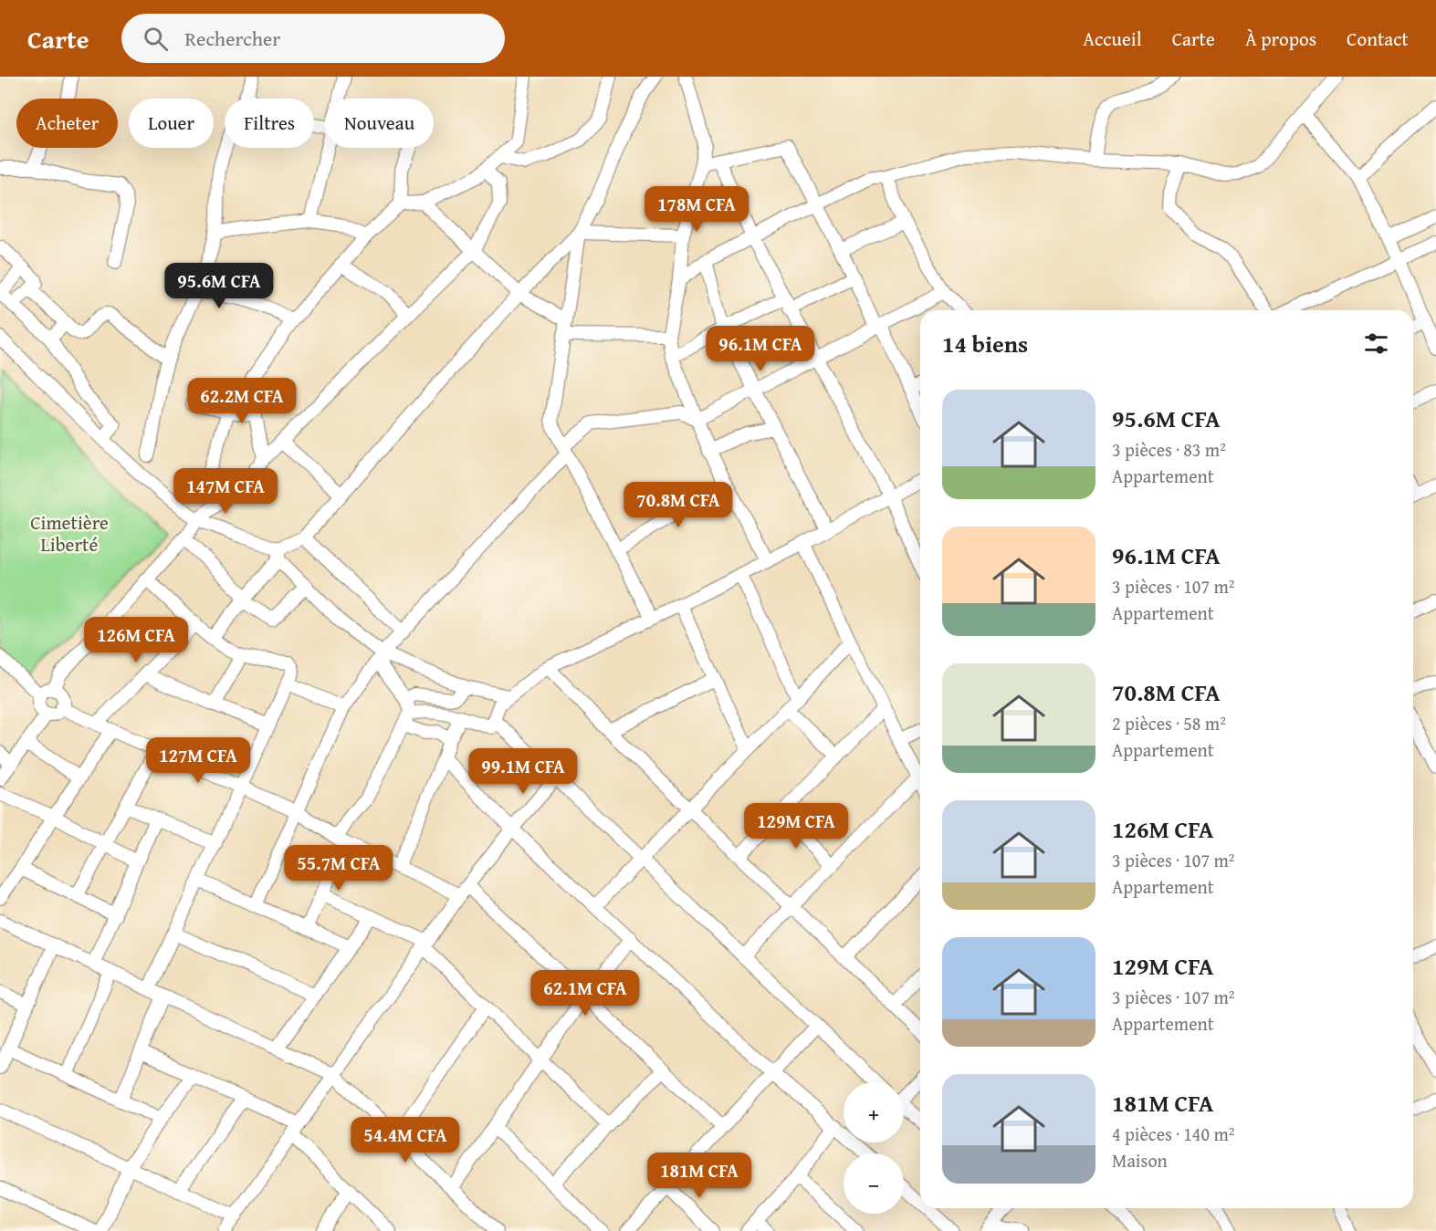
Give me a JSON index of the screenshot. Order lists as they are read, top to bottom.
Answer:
{
  "parks": ["Cimetière Liberté"],
  "page": {
    "header": "Carte",
    "search": "Rechercher",
    "nav": [
      "Accueil",
      "Carte",
      "À propos",
      "Contact"
    ],
    "chip": [
      "Acheter",
      "Louer",
      "Filtres",
      "Nouveau"
    ],
    "price": [
      "178M CFA",
      "95.6M CFA",
      "96.1M CFA",
      "62.2M CFA",
      "147M CFA",
      "70.8M CFA",
      "126M CFA",
      "127M CFA",
      "99.1M CFA",
      "129M CFA",
      "55.7M CFA",
      "62.1M CFA",
      "54.4M CFA",
      "181M CFA"
    ],
    "heading": "14 biens",
    "list": [
      {
        "name": "95.6M CFA",
        "note": "3 pièces · 83 m² · Appartement"
      },
      {
        "name": "96.1M CFA",
        "note": "3 pièces · 107 m² · Appartement"
      },
      {
        "name": "70.8M CFA",
        "note": "2 pièces · 58 m² · Appartement"
      },
      {
        "name": "126M CFA",
        "note": "3 pièces · 107 m² · Appartement"
      },
      {
        "name": "129M CFA",
        "note": "3 pièces · 107 m² · Appartement"
      },
      {
        "name": "181M CFA",
        "note": "4 pièces · 140 m² · Maison"
      }
    ],
    "map_buttons": ["+", "−"]
  }
}
